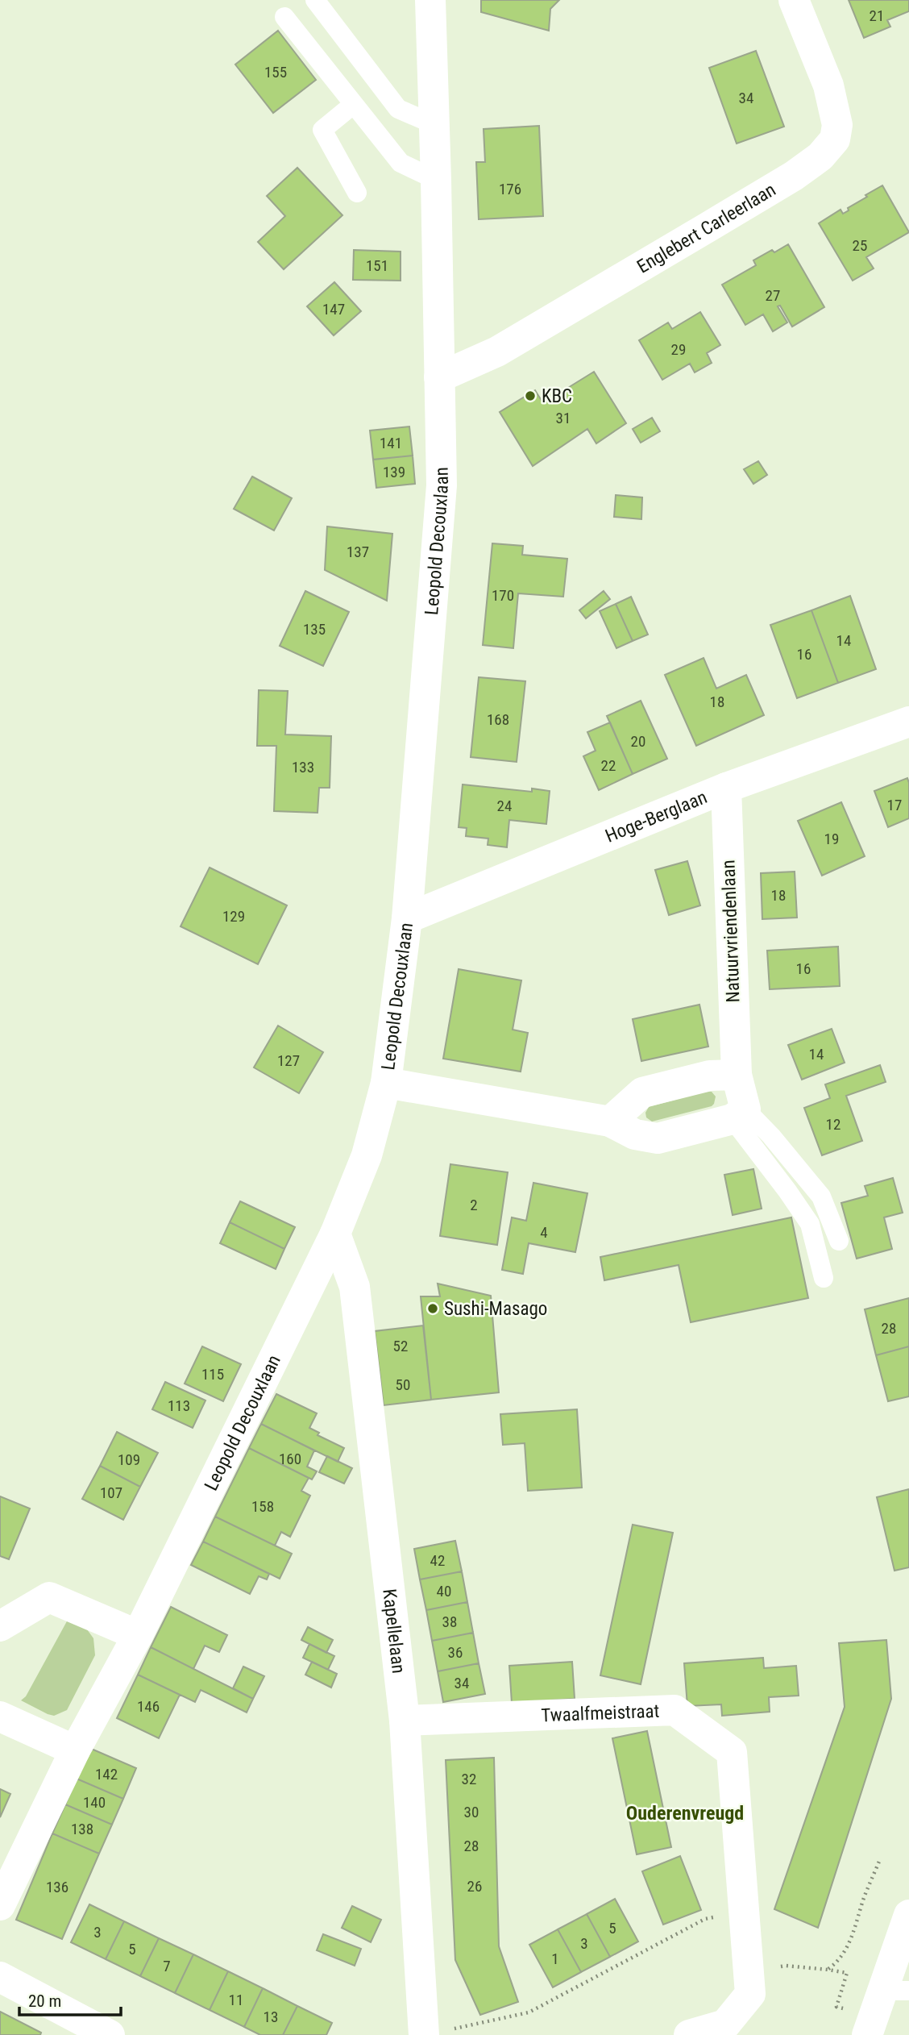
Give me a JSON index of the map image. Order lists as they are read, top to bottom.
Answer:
{
  "streets": {
    "street": [
      "Englebert Carleerlaan",
      "Leopold Decouxlaan",
      "Hoge-Berglaan",
      "Natuurvriendenlaan",
      "Kapellelaan",
      "Twaalfmeistraat"
    ]
  },
  "crossings": [
    ["Englebert Carleerlaan", "Leopold Decouxlaan"],
    ["Leopold Decouxlaan", "Hoge-Berglaan"],
    ["Leopold Decouxlaan", "Kapellelaan"],
    ["Hoge-Berglaan", "Natuurvriendenlaan"],
    ["Kapellelaan", "Twaalfmeistraat"]
  ],
  "districts": ["Ouderenvreugd"],
  "places": ["KBC", "Sushi-Masago"],
  "house_numbers": [
    "21",
    "155",
    "34",
    "176",
    "25",
    "151",
    "27",
    "147",
    "29",
    "31",
    "141",
    "139",
    "137",
    "170",
    "135",
    "14",
    "16",
    "18",
    "168",
    "20",
    "22",
    "133",
    "17",
    "24",
    "19",
    "18",
    "129",
    "16",
    "14",
    "127",
    "12",
    "2",
    "4",
    "28",
    "52",
    "115",
    "50",
    "113",
    "160",
    "109",
    "107",
    "158",
    "42",
    "40",
    "38",
    "36",
    "34",
    "146",
    "142",
    "32",
    "140",
    "30",
    "138",
    "28",
    "26",
    "136",
    "5",
    "3",
    "3",
    "5",
    "1",
    "7",
    "11",
    "13"
  ],
  "scale_bar": "20 m"
}
